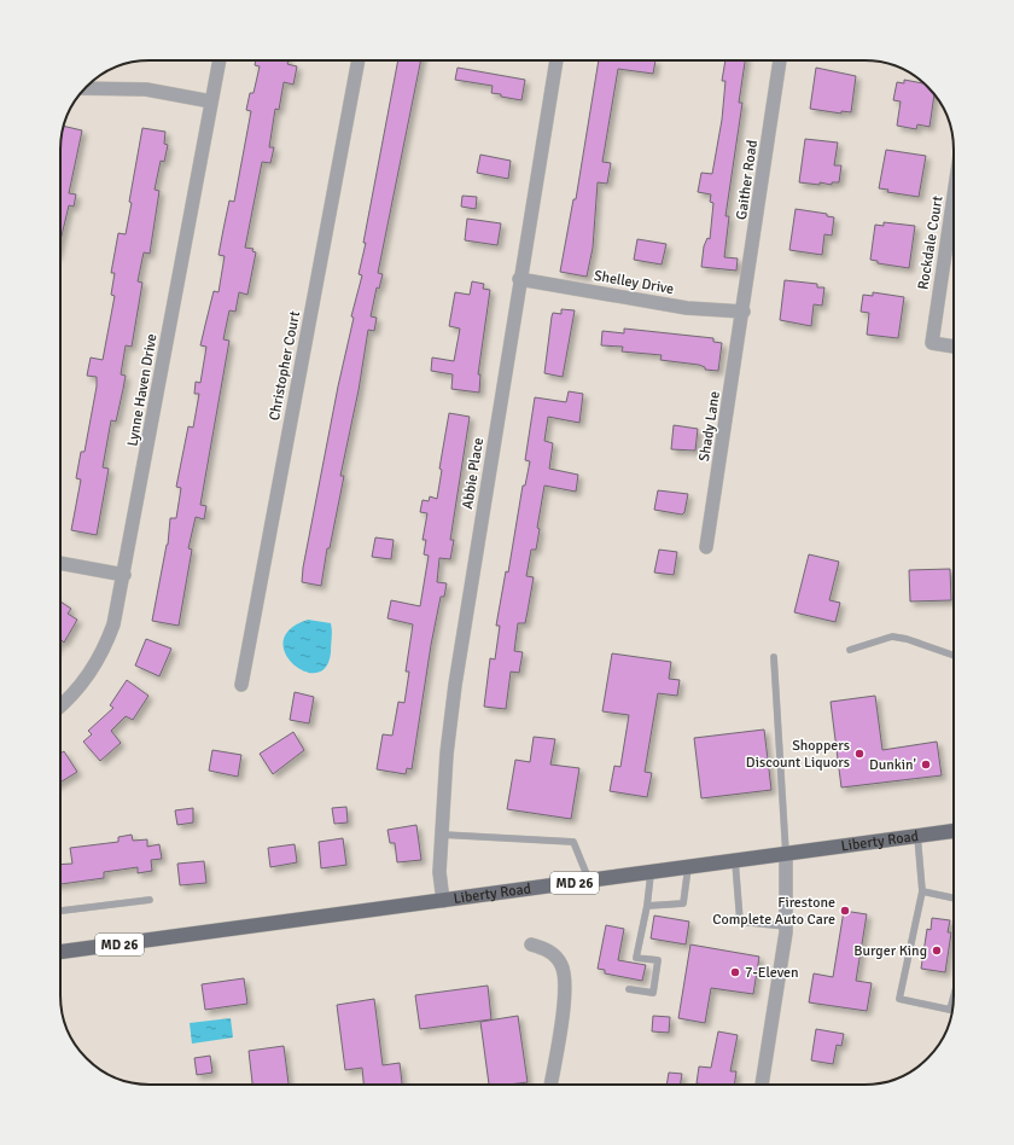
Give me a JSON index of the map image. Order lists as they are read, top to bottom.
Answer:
{
  "streets": {
    "main road": ["Liberty Road", "MD 26"],
    "street": [
      "Gaither Road",
      "Rockdale Court",
      "Shelley Drive",
      "Christopher Court",
      "Lynne Haven Drive",
      "Shady Lane",
      "Abbie Place"
    ]
  },
  "crossings": [
    ["Gaither Road", "Shelley Drive"],
    ["Gaither Road", "Shady Lane"],
    ["Shelley Drive", "Shady Lane"],
    ["Shelley Drive", "Abbie Place"],
    ["Abbie Place", "Liberty Road"]
  ],
  "places": [
    "Shoppers Discount Liquors",
    "Dunkin'",
    "Firestone Complete Auto Care",
    "Burger King",
    "7-Eleven"
  ]
}
